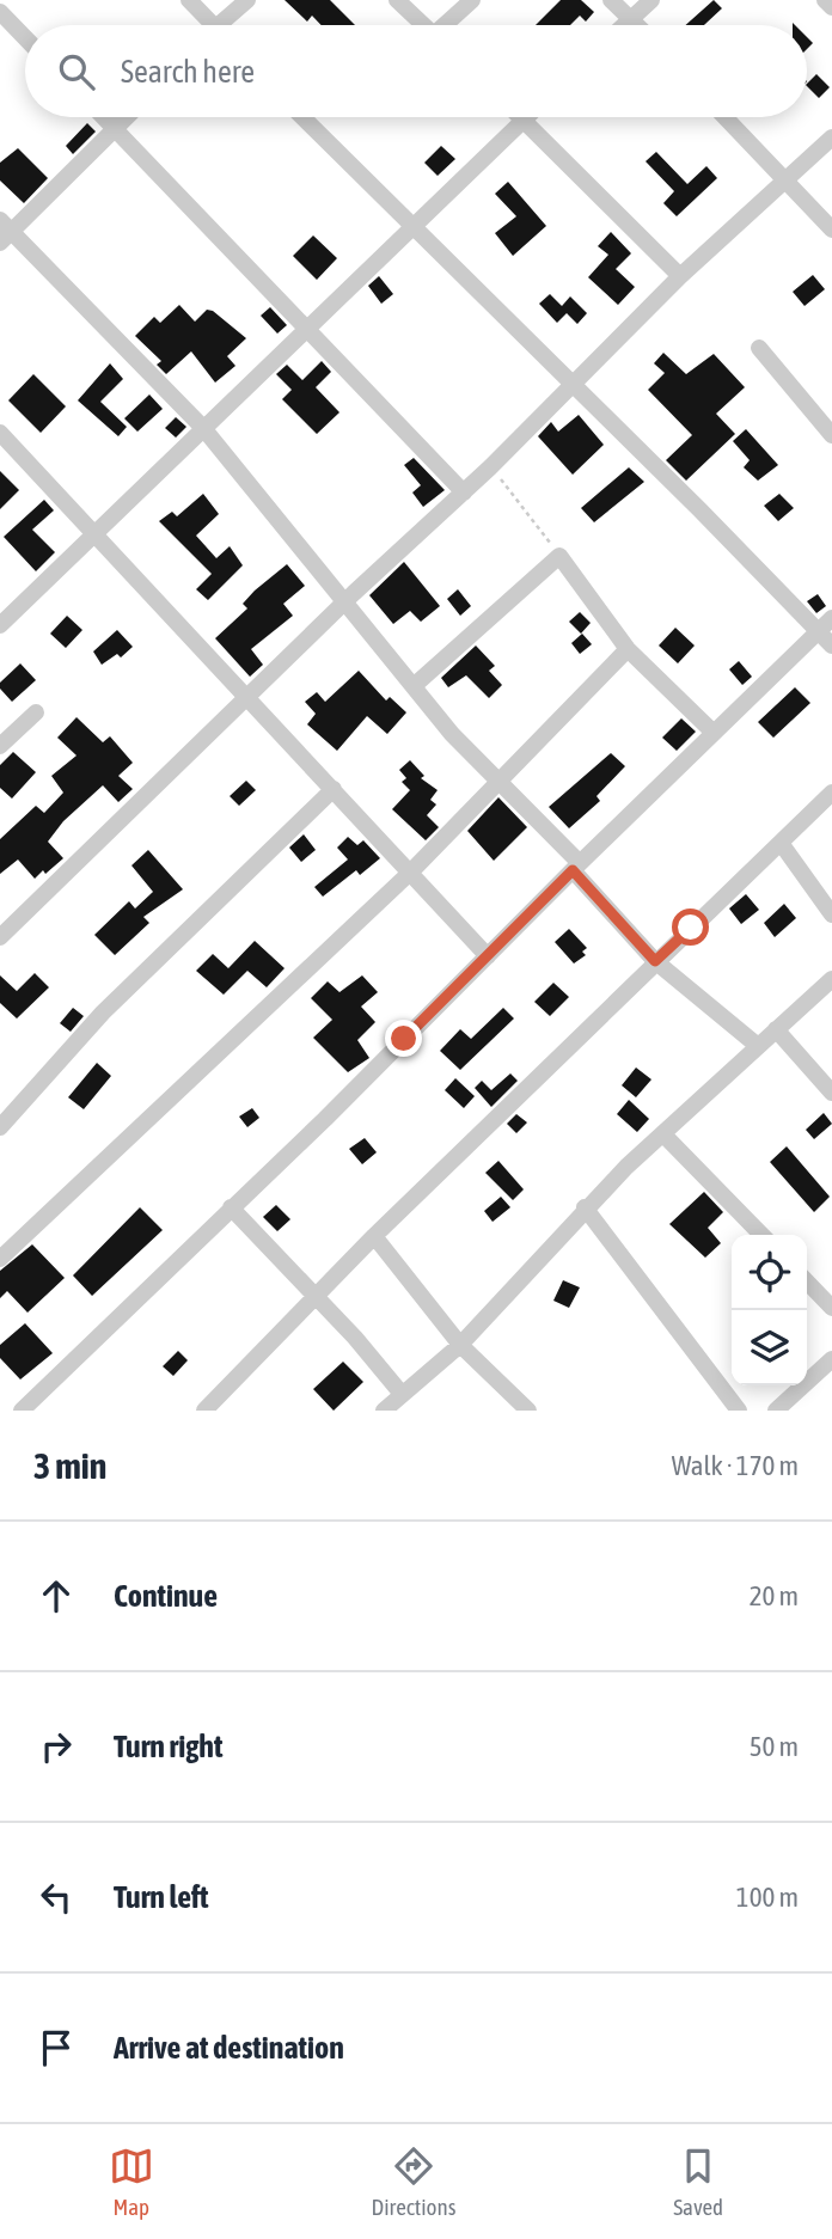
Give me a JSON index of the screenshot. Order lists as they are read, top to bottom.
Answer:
{
  "page": {
    "search": "Search here",
    "heading": ["3 min", "Walk · 170 m"],
    "list": [
      ["Continue", "20 m"],
      ["Turn right", "50 m"],
      ["Turn left", "100 m"],
      "Arrive at destination"
    ],
    "nav": ["Map", "Directions", "Saved"]
  }
}
